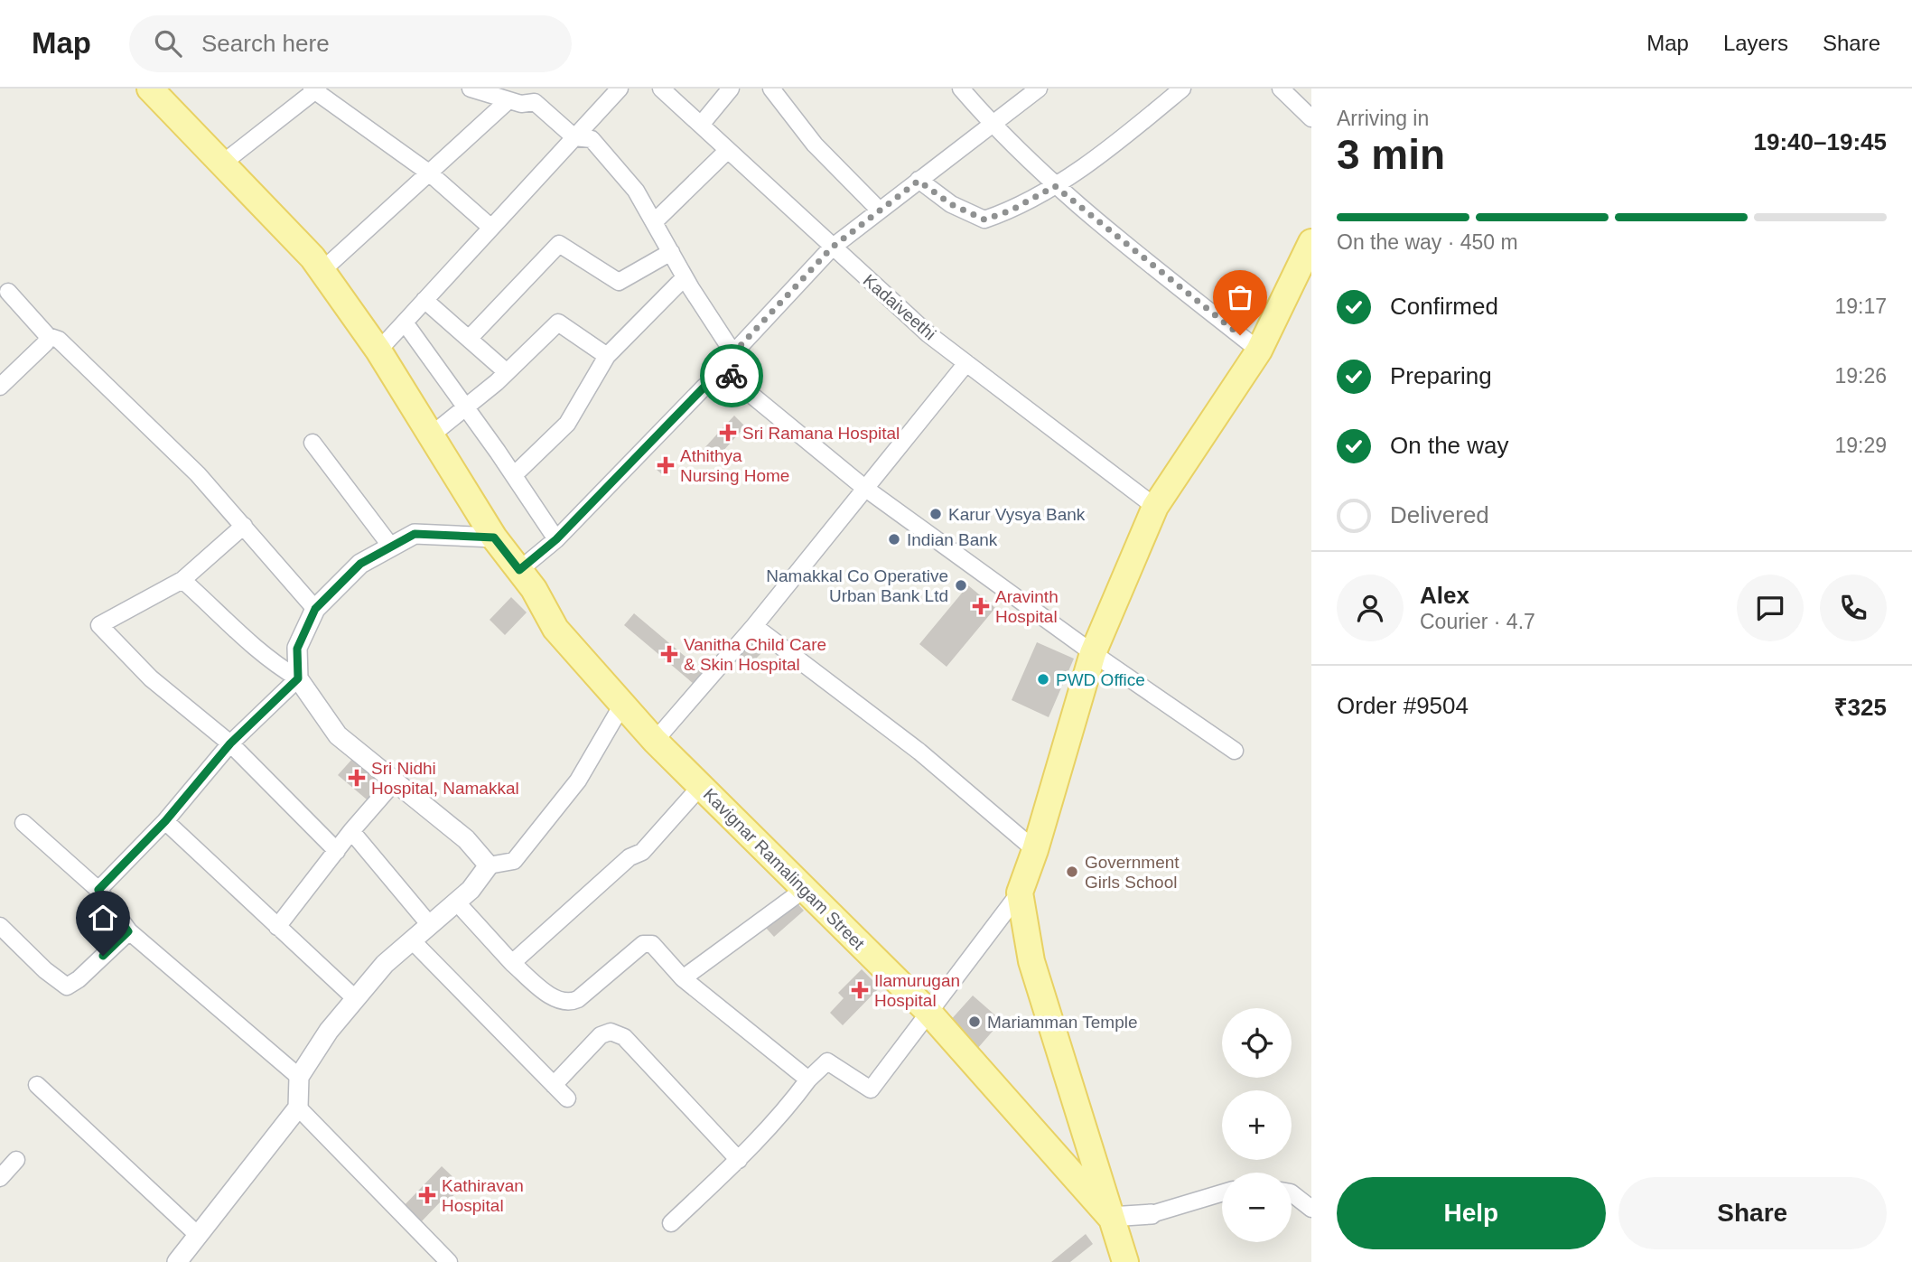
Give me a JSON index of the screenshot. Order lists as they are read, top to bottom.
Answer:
{
  "streets": {
    "main road": ["Kavignar Ramalingam Street"],
    "street": ["Kadaiveethi"]
  },
  "places": {
    "health": [
      "Sri Ramana Hospital",
      "Athithya Nursing Home",
      "Aravinth Hospital",
      "Vanitha Child Care & Skin Hospital",
      "Sri Nidhi Hospital, Namakkal",
      "Ilamurugan Hospital",
      "Kathiravan Hospital"
    ],
    "other": [
      "Karur Vysya Bank",
      "Indian Bank",
      "Namakkal Co Operative Urban Bank Ltd",
      "PWD Office",
      "Government Girls School",
      "Mariamman Temple"
    ]
  },
  "page": {
    "header": "Map",
    "search": "Search here",
    "nav": ["Map", "Layers", "Share"],
    "heading": ["3 min", "Arriving in", "19:40–19:45"],
    "panel": [
      "Alex",
      "Courier · 4.7",
      "Order #9504",
      "₹325"
    ],
    "bar": "On the way · 450 m",
    "list": [
      ["Confirmed", "19:17"],
      ["Preparing", "19:26"],
      ["On the way", "19:29"],
      "Delivered"
    ],
    "map_buttons": ["+", "−"],
    "buttons": ["Help", "Share"]
  }
}
